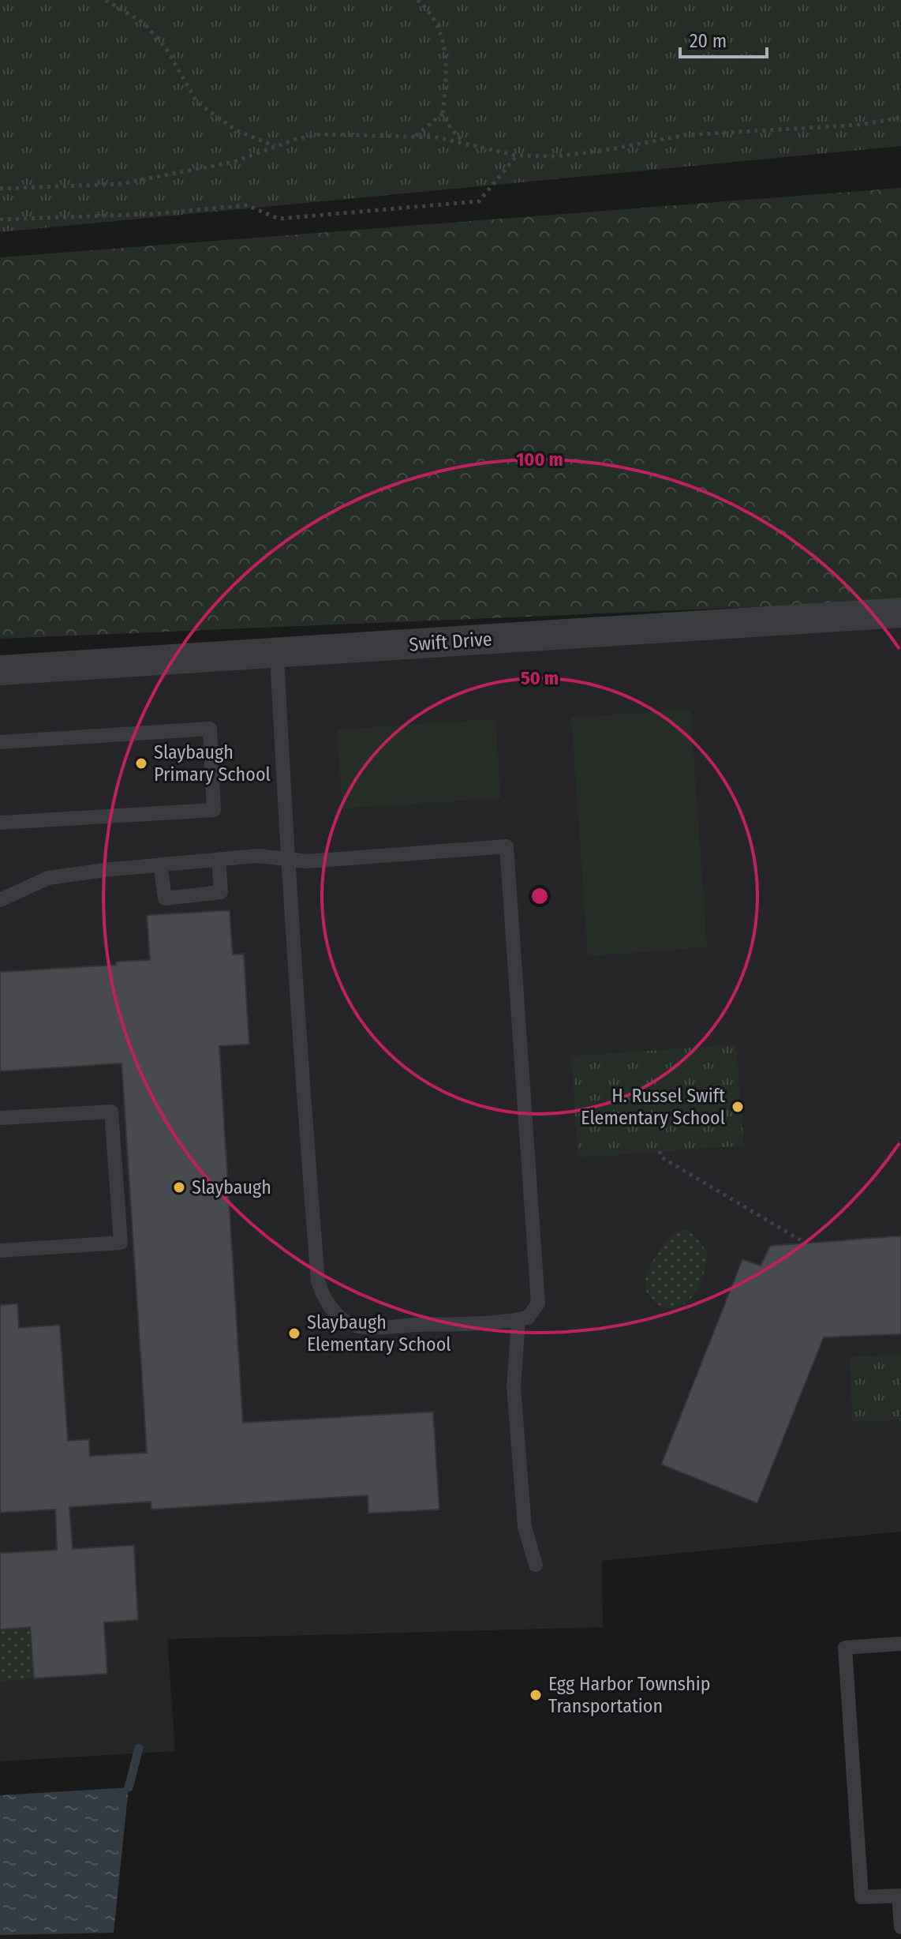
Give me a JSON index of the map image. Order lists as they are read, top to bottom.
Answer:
{
  "streets": {
    "street": ["Swift Drive"]
  },
  "places": [
    "Slaybaugh Primary School",
    "H. Russel Swift Elementary School",
    "Slaybaugh",
    "Slaybaugh Elementary School",
    "Egg Harbor Township Transportation"
  ],
  "scale_bar": "20 m",
  "rings": ["100 m", "50 m"]
}
